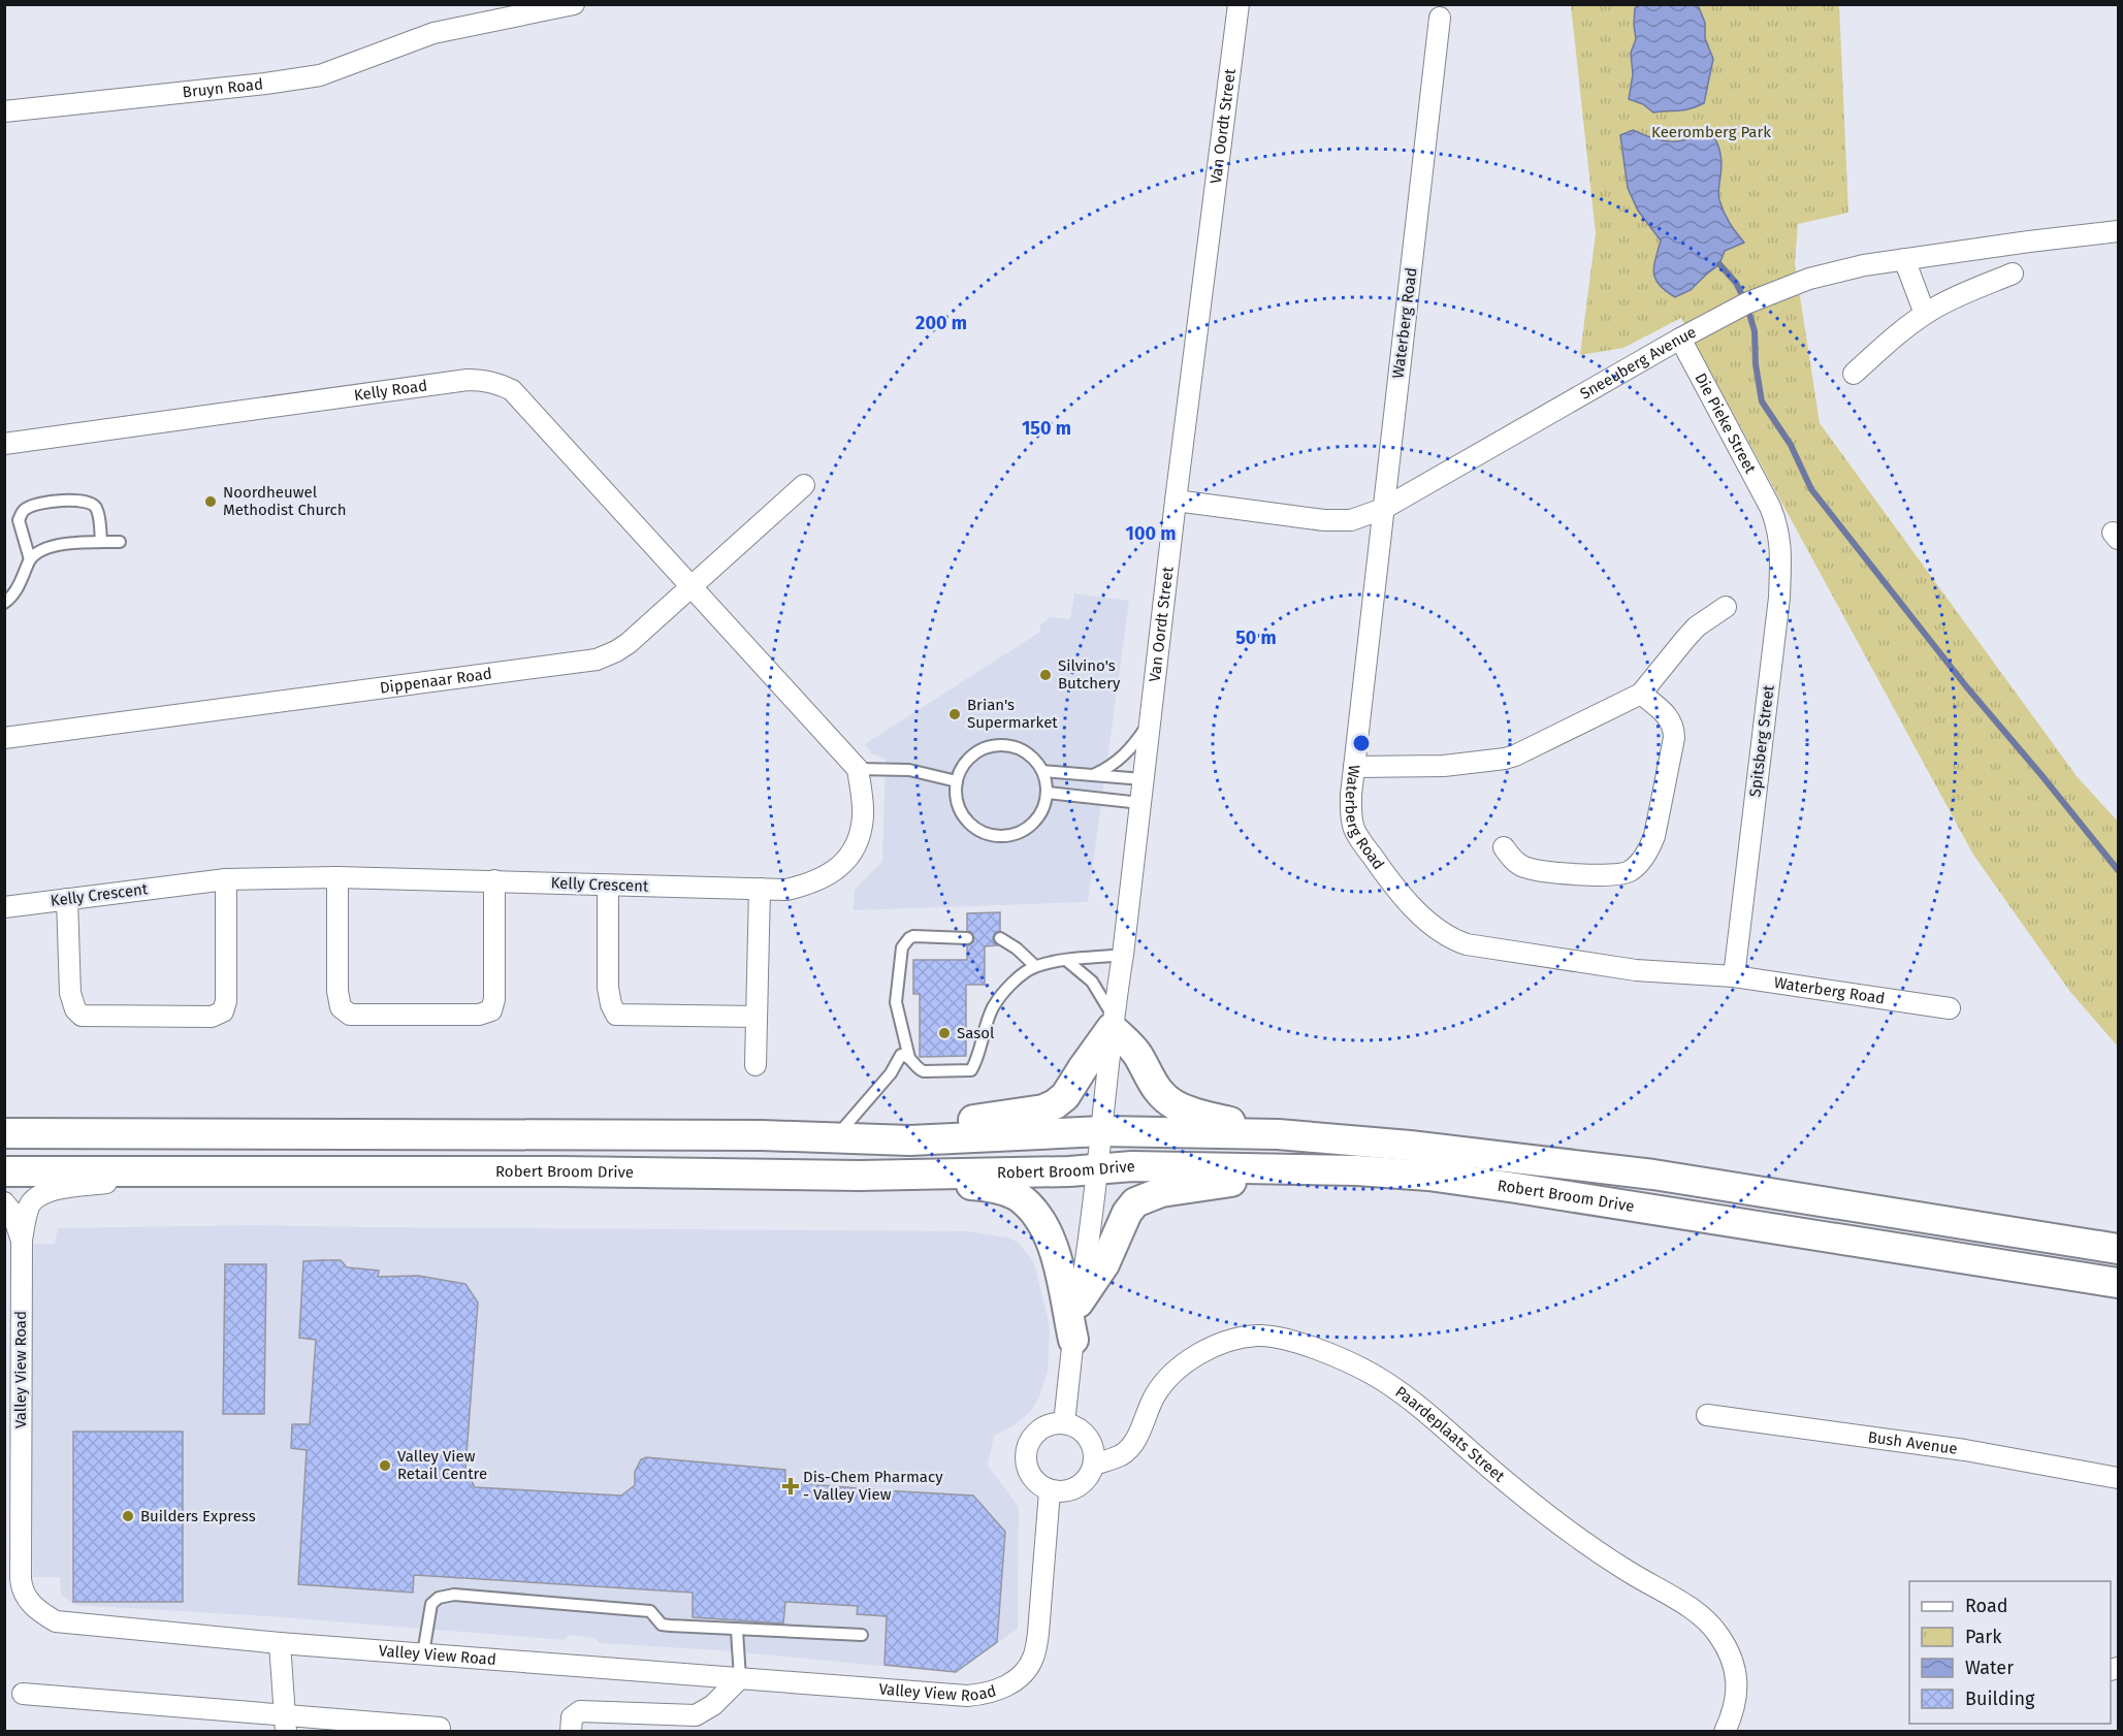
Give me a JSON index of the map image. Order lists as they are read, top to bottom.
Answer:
{
  "streets": {
    "street": [
      "Bruyn Road",
      "Van Oordt Street",
      "Waterberg Road",
      "Sneeuberg Avenue",
      "Kelly Road",
      "Die Pieke Street",
      "Dippenaar Road",
      "Spitsberg Street",
      "Kelly Crescent",
      "Robert Broom Drive",
      "Valley View Road",
      "Paardeplaats Street",
      "Bush Avenue"
    ]
  },
  "crossings": [
    ["Van Oordt Street", "Sneeuberg Avenue"],
    ["Van Oordt Street", "Robert Broom Drive"],
    ["Waterberg Road", "Sneeuberg Avenue"],
    ["Waterberg Road", "Spitsberg Street"],
    ["Sneeuberg Avenue", "Die Pieke Street"],
    ["Kelly Road", "Dippenaar Road"],
    ["Die Pieke Street", "Spitsberg Street"],
    ["Robert Broom Drive", "Valley View Road"],
    ["Valley View Road", "Paardeplaats Street"]
  ],
  "parks": ["Keeromberg Park"],
  "places": {
    "other": [
      "Noordheuwel Methodist Church",
      "Silvino's Butchery",
      "Brian's Supermarket",
      "Sasol",
      "Valley View Retail Centre",
      "Builders Express"
    ],
    "health": ["Dis-Chem Pharmacy - Valley View"]
  },
  "legend": [
    "Road",
    "Park",
    "Water",
    "Building"
  ],
  "rings": [
    "200 m",
    "150 m",
    "100 m",
    "50 m"
  ]
}
